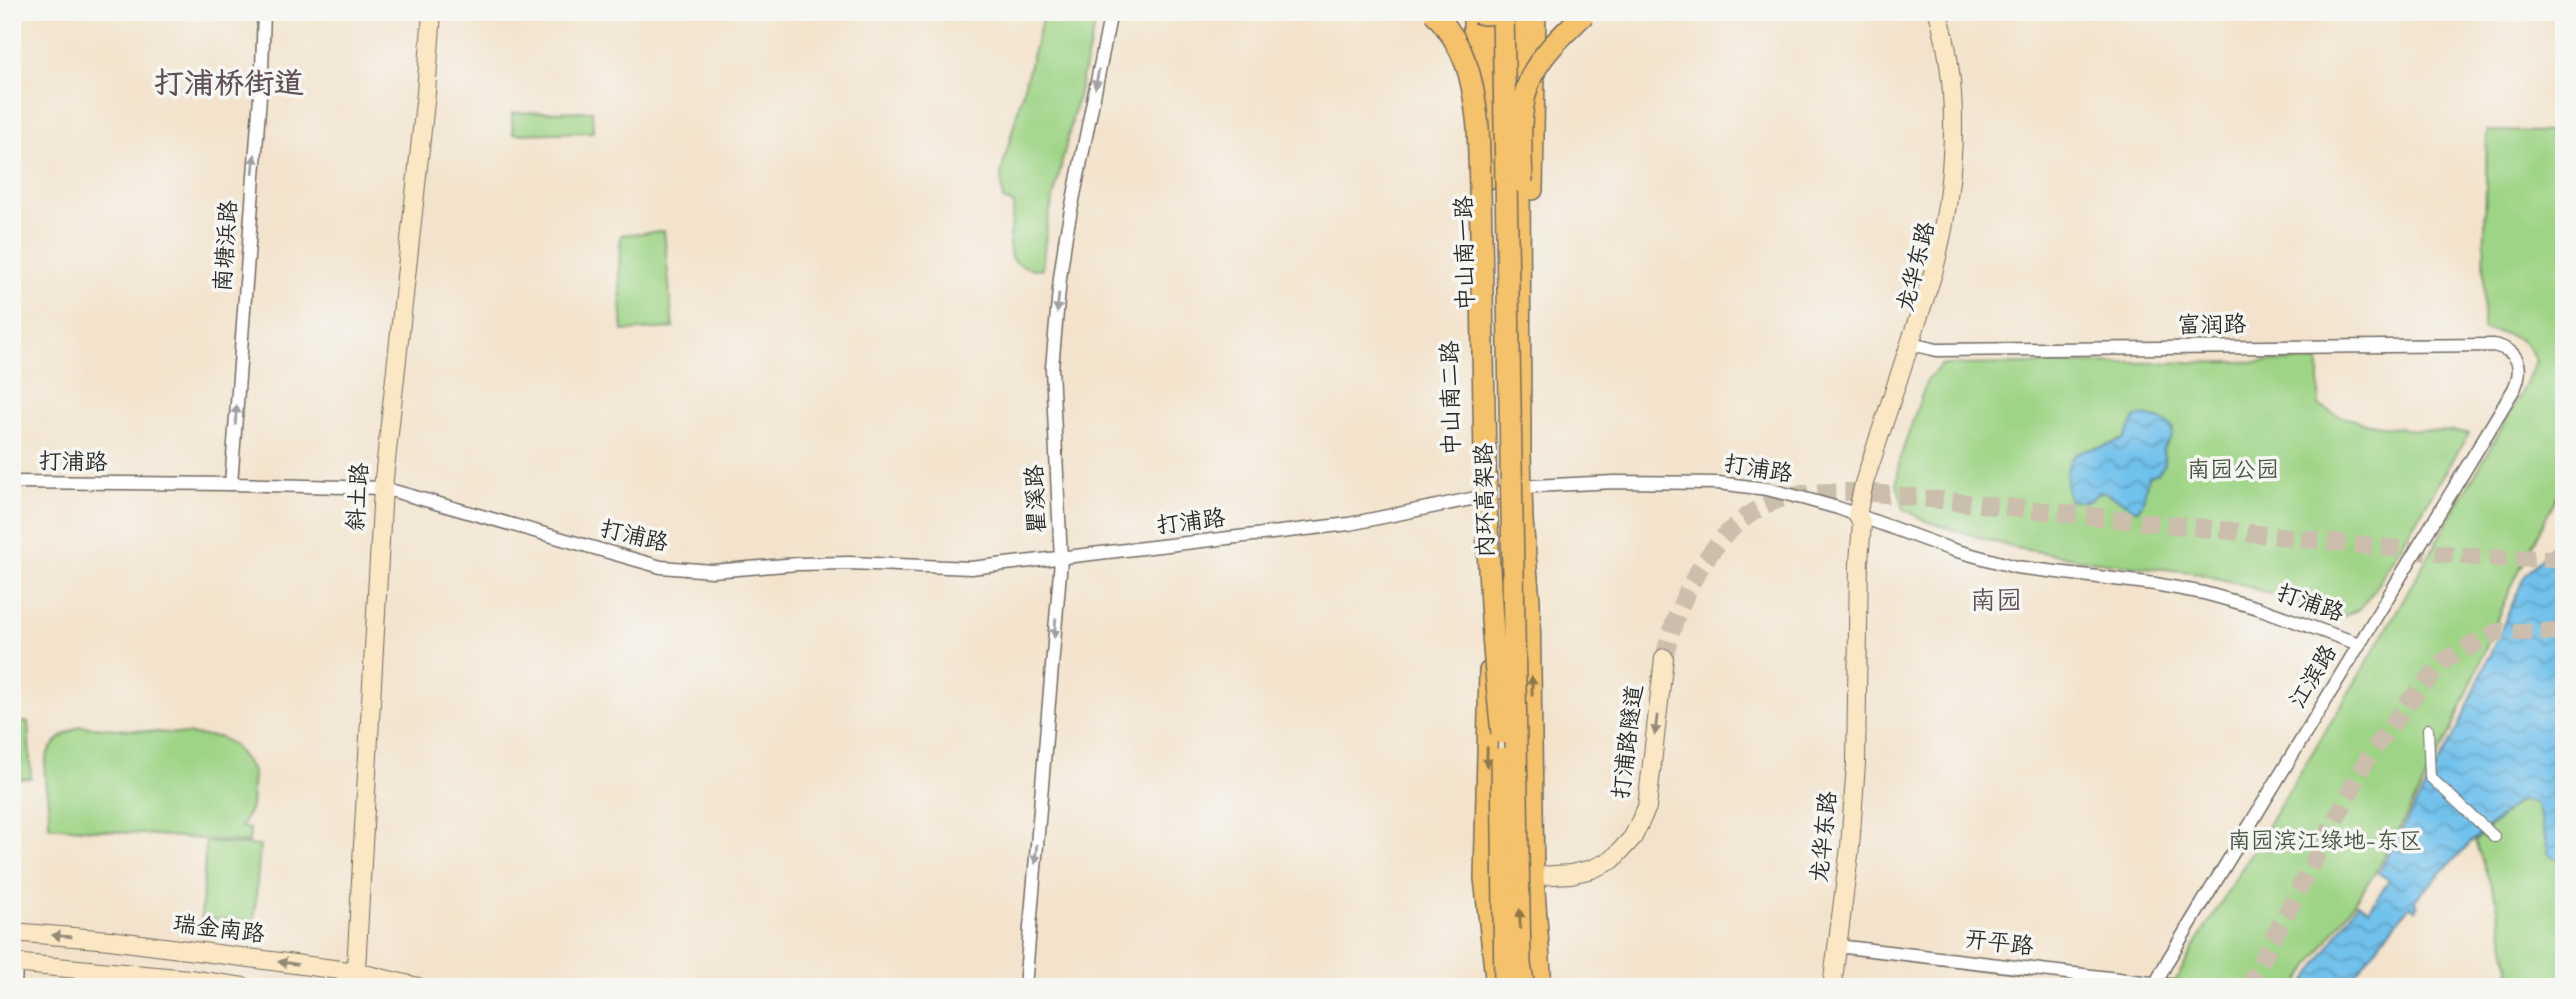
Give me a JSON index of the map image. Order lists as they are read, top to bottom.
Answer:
{
  "streets": {
    "highway": ["内环高架路"],
    "main road": [
      "中山南一路",
      "龙华东路",
      "中山南二路",
      "斜土路",
      "打浦路隧道",
      "瑞金南路"
    ],
    "street": [
      "南塘浜路",
      "富润路",
      "打浦路",
      "瞿溪路",
      "江滨路",
      "开平路"
    ]
  },
  "crossings": [
    ["南塘浜路", "打浦路"],
    ["中山南一路", "中山南二路"],
    ["中山南一路", "打浦路"],
    ["中山南一路", "内环高架路"],
    ["龙华东路", "富润路"],
    ["龙华东路", "打浦路"],
    ["龙华东路", "开平路"],
    ["富润路", "江滨路"],
    ["中山南二路", "打浦路"],
    ["中山南二路", "内环高架路"],
    ["中山南二路", "打浦路隧道"],
    ["打浦路", "斜土路"],
    ["打浦路", "瞿溪路"],
    ["打浦路", "江滨路"],
    ["斜土路", "瑞金南路"],
    ["江滨路", "开平路"]
  ],
  "one_way": ["南塘浜路", "瞿溪路", "打浦路隧道"],
  "districts": ["打浦桥街道", "南园"],
  "parks": ["南园公园", "南园滨江绿地-东区"]
}
